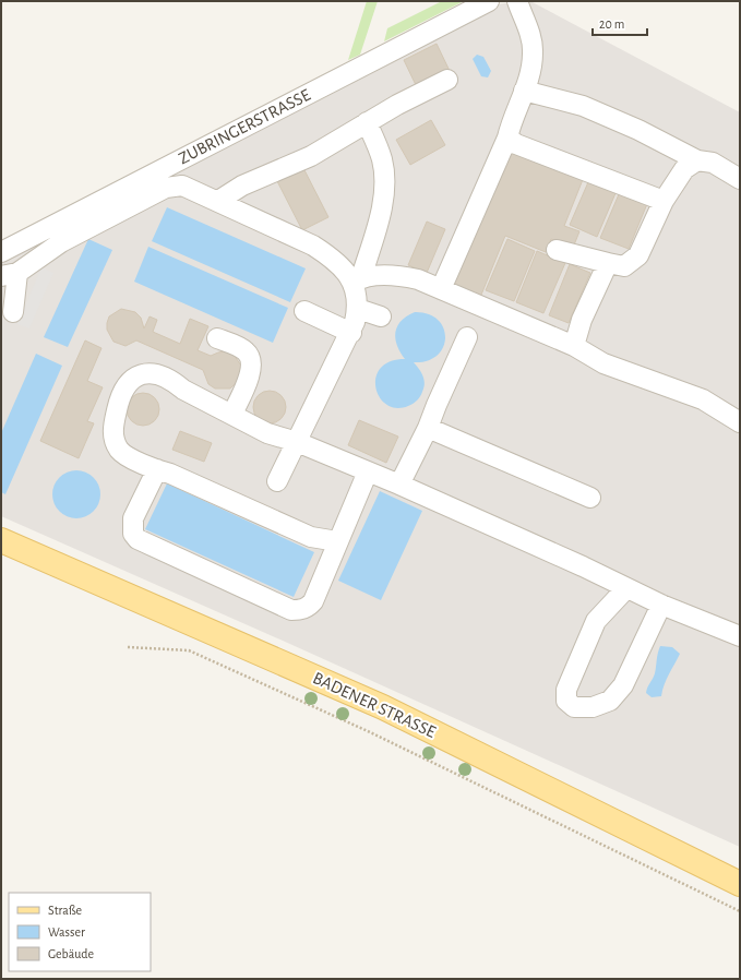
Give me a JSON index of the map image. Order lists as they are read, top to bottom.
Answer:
{
  "streets": {
    "main road": ["BADENER STRASSE"],
    "street": ["ZUBRINGERSTRASSE"]
  },
  "legend": ["Straße", "Wasser", "Gebäude"],
  "scale_bar": "20 m"
}
